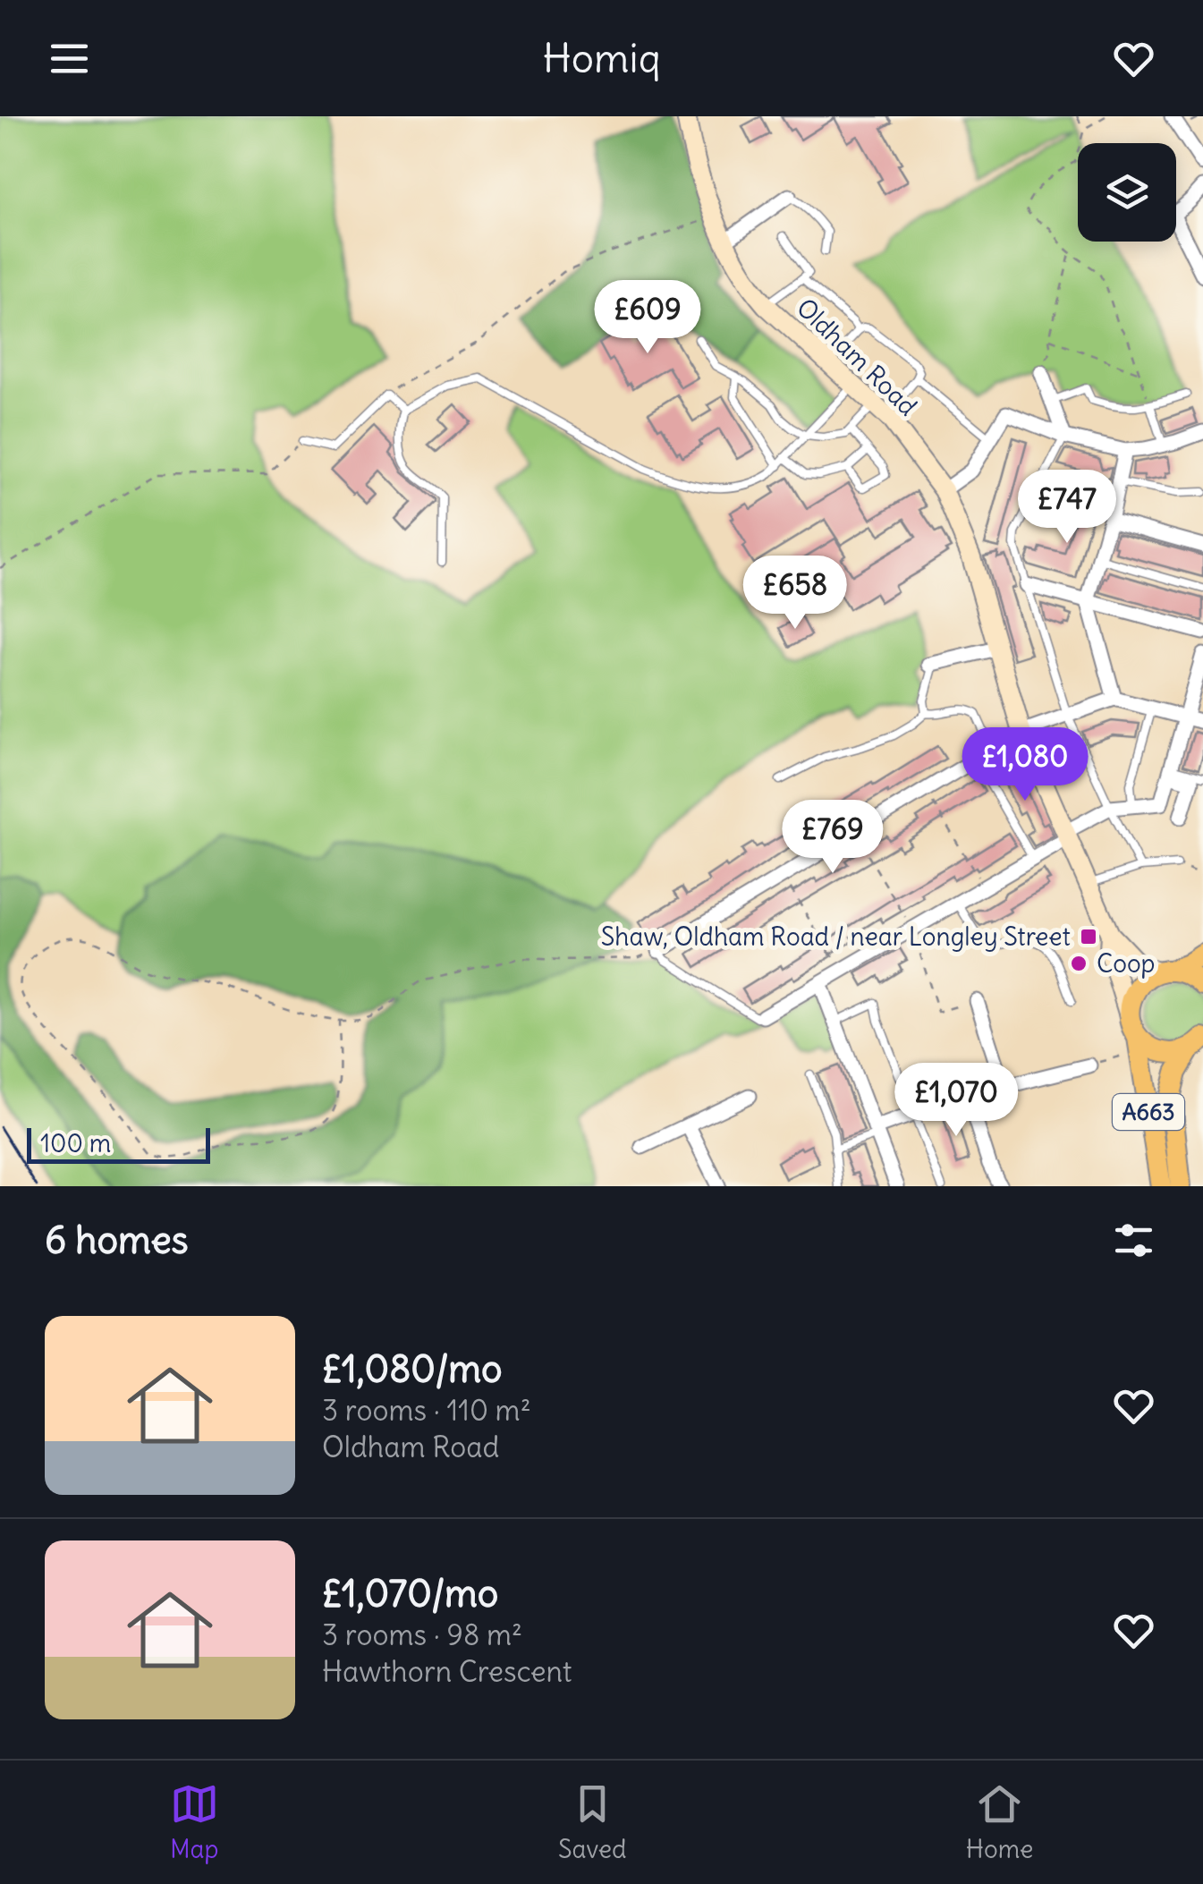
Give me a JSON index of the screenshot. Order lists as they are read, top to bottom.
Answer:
{
  "streets": {
    "main road": ["Oldham Road", "A663"]
  },
  "crossings": [
    ["Oldham Road", "A663"]
  ],
  "places": {
    "transit": ["Shaw, Oldham Road / near Longley Street"],
    "other": ["Coop"]
  },
  "scale_bar": "100 m",
  "page": {
    "header": "Homiq",
    "price": [
      "£609",
      "£747",
      "£658",
      "£1,080",
      "£769",
      "£1,070"
    ],
    "scale": "100 m",
    "heading": "6 homes",
    "list": [
      {
        "name": "£1,080/mo",
        "note": "3 rooms · 110 m² · Oldham Road"
      },
      {
        "name": "£1,070/mo",
        "note": "3 rooms · 98 m² · Hawthorn Crescent"
      }
    ],
    "tabs": ["Map", "Saved", "Home"]
  }
}
